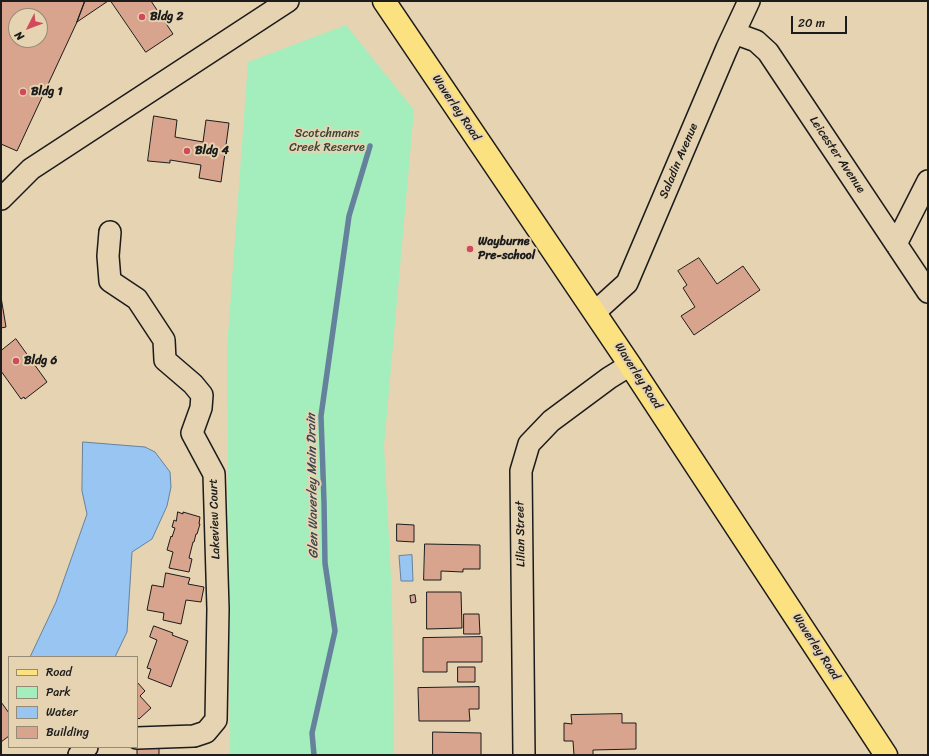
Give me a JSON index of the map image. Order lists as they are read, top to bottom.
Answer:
{
  "streets": {
    "main road": ["Waverley Road"],
    "street": [
      "Leicester Avenue",
      "Saladin Avenue",
      "Lakeview Court",
      "Lilian Street"
    ]
  },
  "crossings": [
    ["Waverley Road", "Saladin Avenue"],
    ["Waverley Road", "Lilian Street"],
    ["Leicester Avenue", "Saladin Avenue"]
  ],
  "water": ["Glen Waverley Main Drain"],
  "parks": ["Scotchmans Creek Reserve"],
  "places": [
    "Bldg 2",
    "Bldg 1",
    "Bldg 4",
    "Wayburne Pre-school",
    "Bldg 6"
  ],
  "legend": [
    "Road",
    "Park",
    "Water",
    "Building"
  ],
  "scale_bar": "20 m",
  "north": "bottom left"
}
